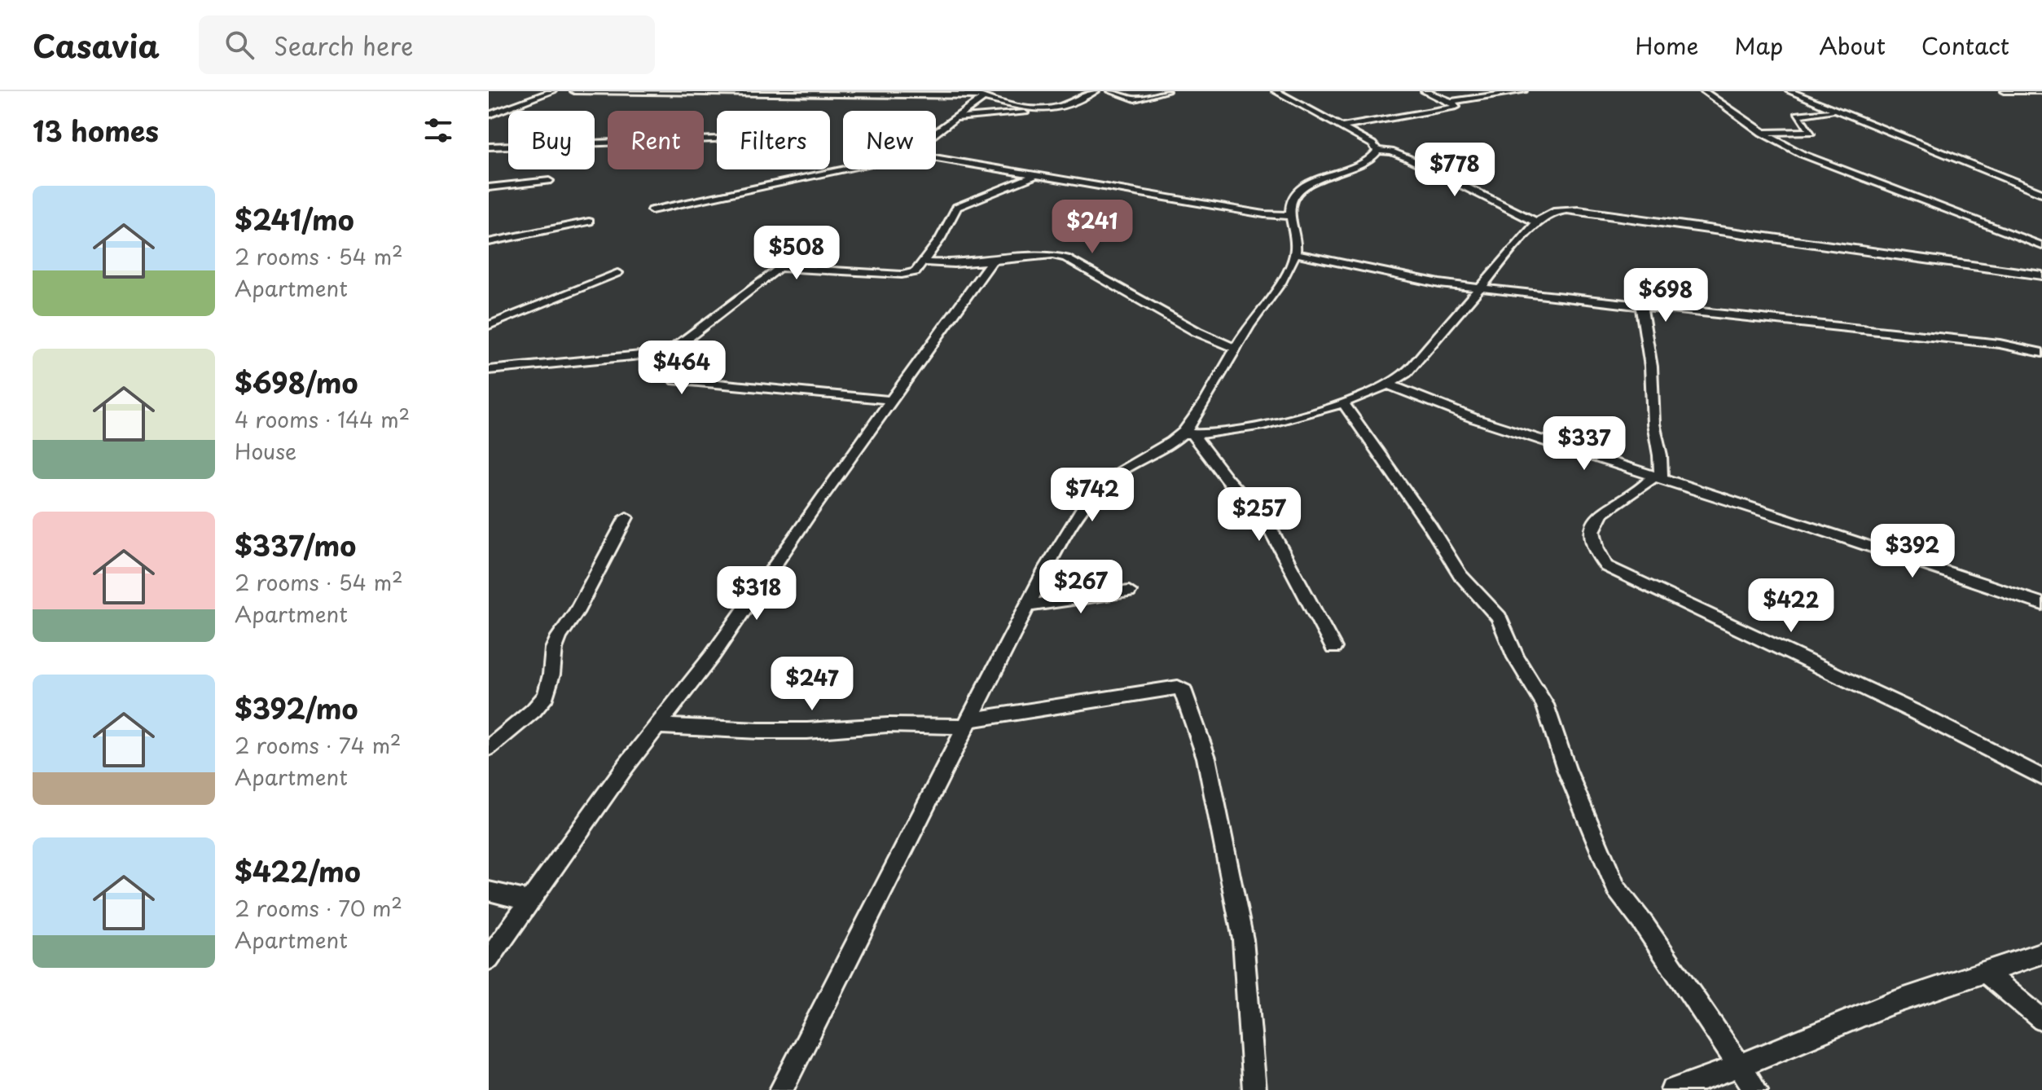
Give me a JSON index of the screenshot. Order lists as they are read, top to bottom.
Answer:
{
  "page": {
    "header": "Casavia",
    "search": "Search here",
    "nav": [
      "Home",
      "Map",
      "About",
      "Contact"
    ],
    "heading": "13 homes",
    "chip": [
      "Buy",
      "Rent",
      "Filters",
      "New"
    ],
    "price": [
      "$778",
      "$241",
      "$508",
      "$698",
      "$464",
      "$337",
      "$742",
      "$257",
      "$392",
      "$267",
      "$318",
      "$422",
      "$247"
    ],
    "list": [
      {
        "name": "$241/mo",
        "note": "2 rooms · 54 m² · Apartment"
      },
      {
        "name": "$698/mo",
        "note": "4 rooms · 144 m² · House"
      },
      {
        "name": "$337/mo",
        "note": "2 rooms · 54 m² · Apartment"
      },
      {
        "name": "$392/mo",
        "note": "2 rooms · 74 m² · Apartment"
      },
      {
        "name": "$422/mo",
        "note": "2 rooms · 70 m² · Apartment"
      }
    ]
  }
}
